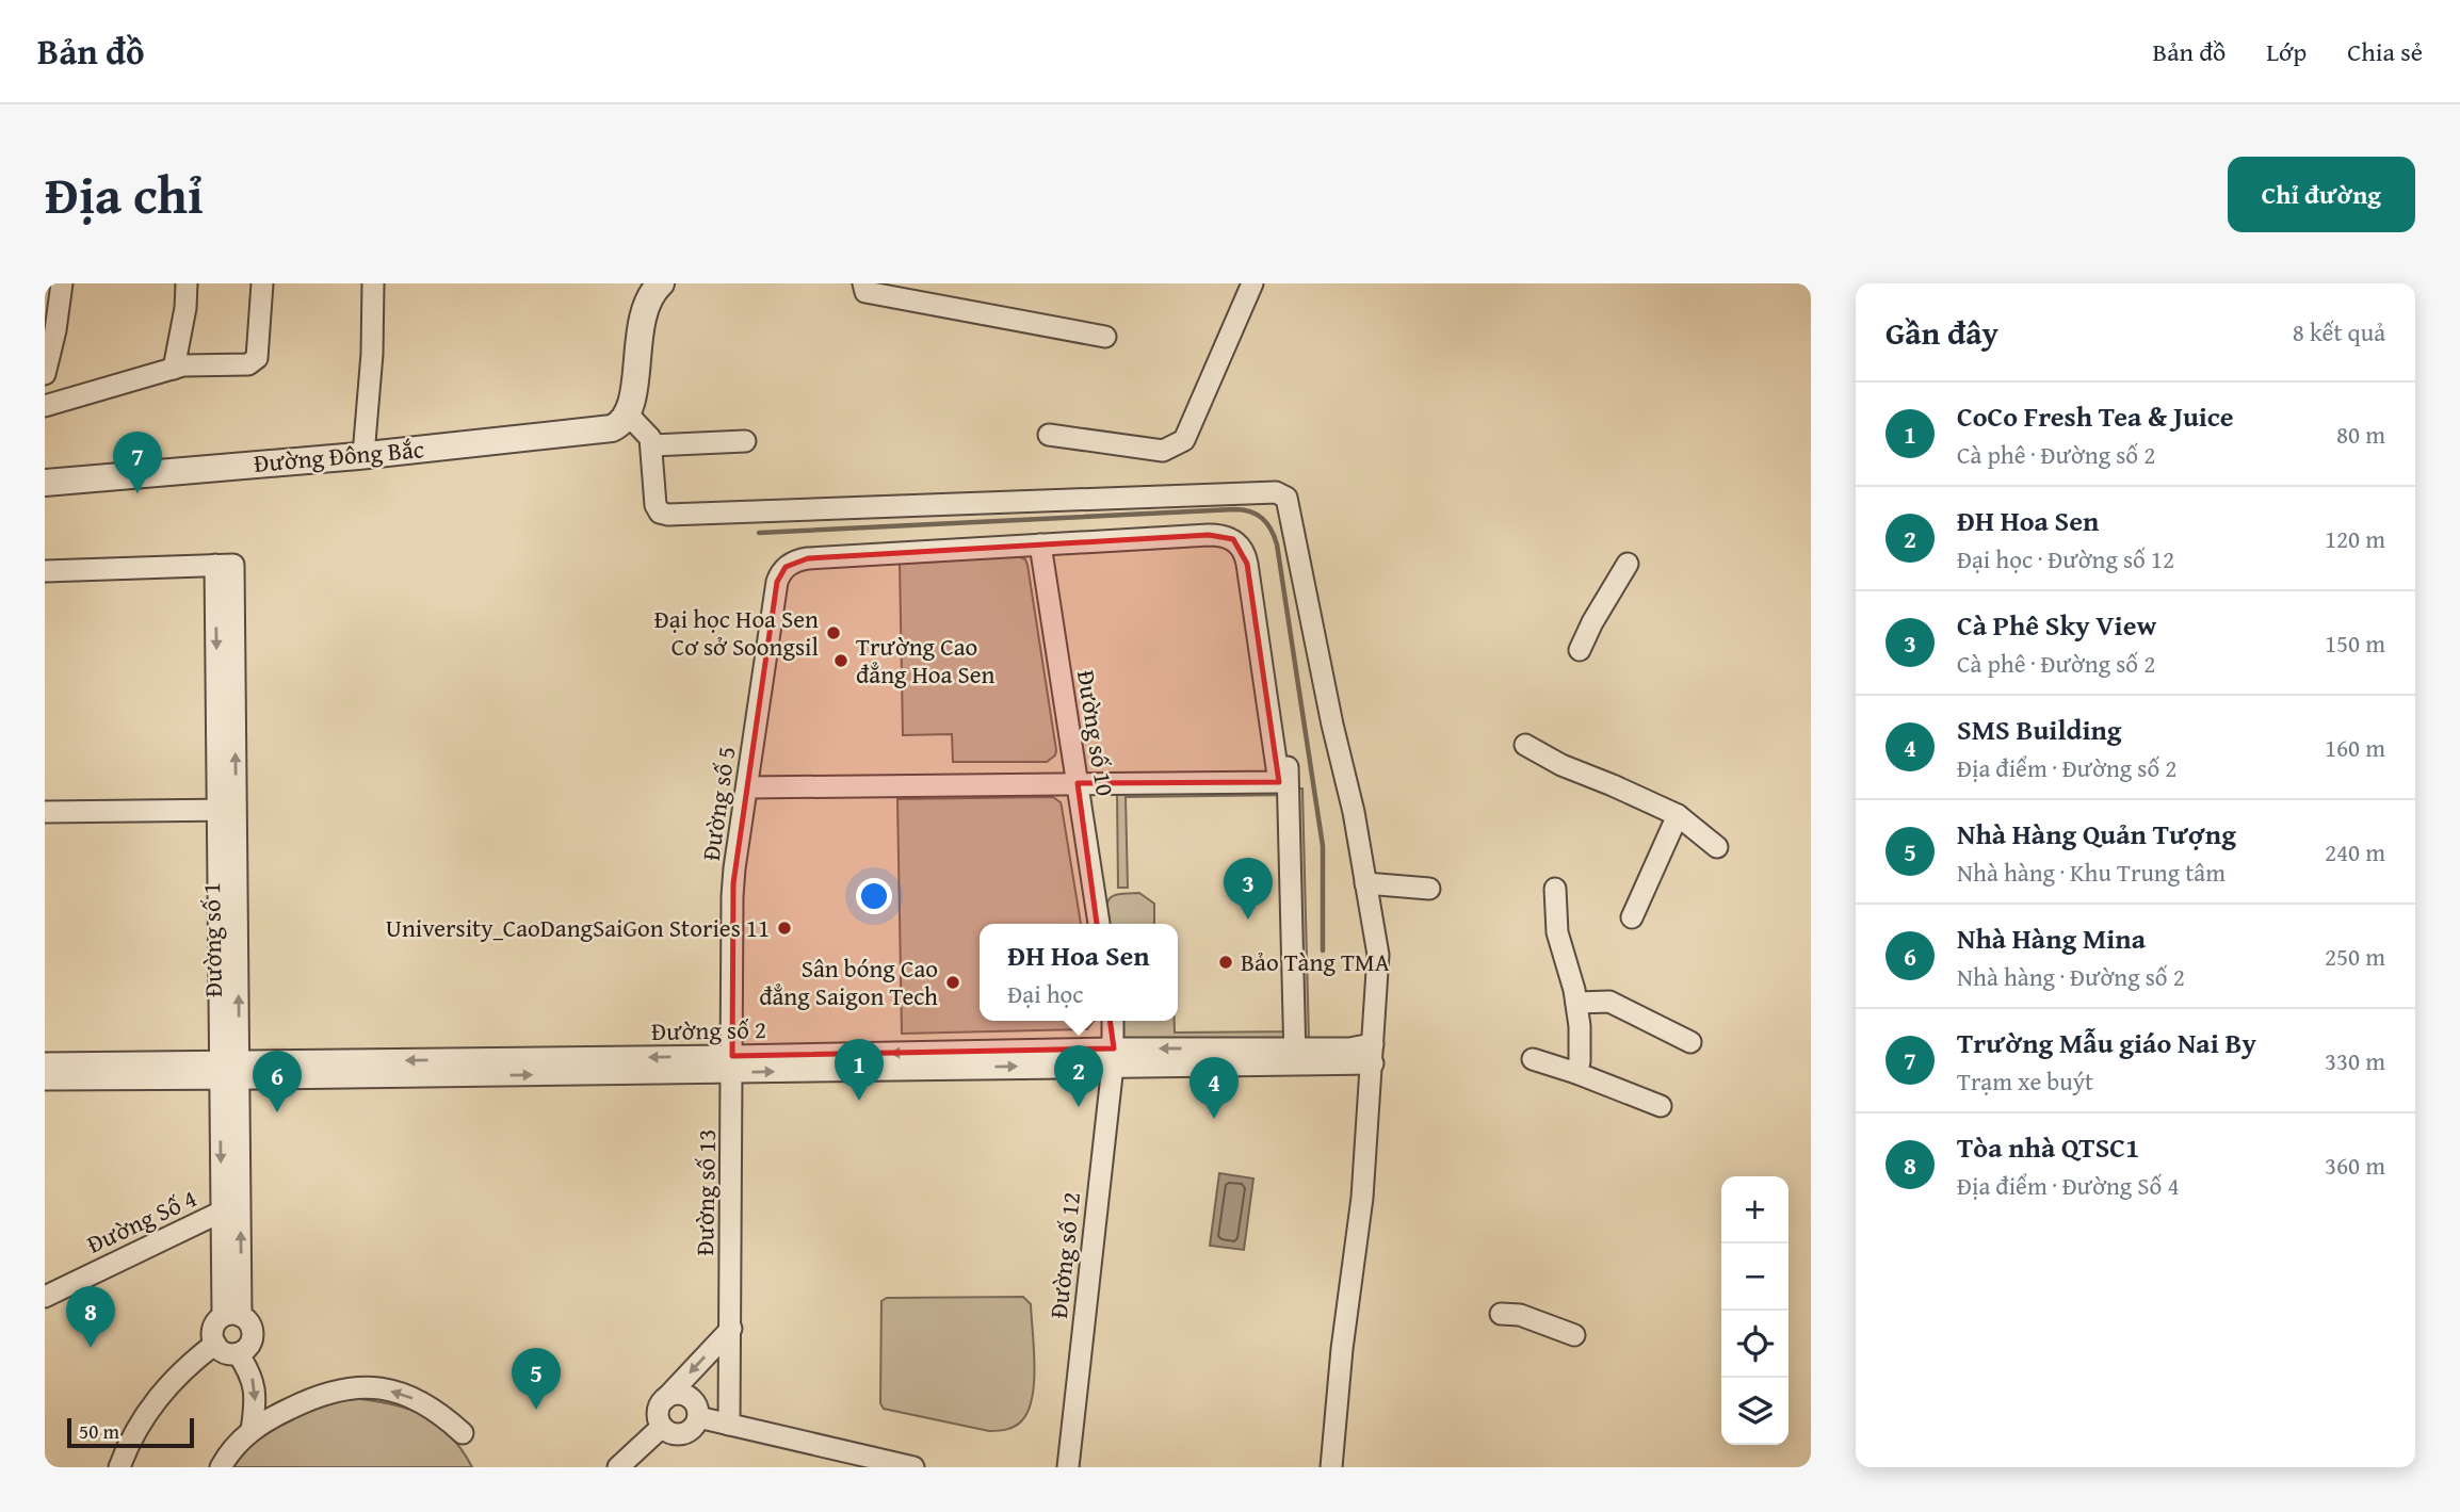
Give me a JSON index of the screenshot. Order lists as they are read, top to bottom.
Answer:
{
  "streets": {
    "street": [
      "Đường Đông Bắc",
      "Đường số 10",
      "Đường số 5",
      "Đường số 1",
      "Đường số 2",
      "Đường số 13",
      "Đường Số 4",
      "Đường số 12"
    ]
  },
  "crossings": [
    ["Đường số 10", "Đường số 5"],
    ["Đường số 5", "Đường số 2"],
    ["Đường số 5", "Đường số 13"],
    ["Đường số 1", "Đường số 2"],
    ["Đường số 1", "Đường Số 4"],
    ["Đường số 2", "Đường số 13"],
    ["Đường số 2", "Đường số 12"]
  ],
  "places": [
    "Đại học Hoa Sen Cơ sở Soongsil",
    "Trường Cao đẳng Hoa Sen",
    "University_CaoDangSaiGon Stories 11",
    "Bảo Tàng TMA",
    "Sân bóng Cao đẳng Saigon Tech"
  ],
  "scale_bar": "50 m",
  "page": {
    "header": "Bản đồ",
    "nav": ["Bản đồ", "Lớp", "Chia sẻ"],
    "title": "Địa chỉ",
    "buttons": "Chỉ đường",
    "heading": ["Gần đây", "8 kết quả"],
    "list": [
      {
        "mark": "1",
        "name": "CoCo Fresh Tea & Juice",
        "note": "Cà phê · Đường số 2",
        "value": "80 m"
      },
      {
        "mark": "2",
        "name": "ĐH Hoa Sen",
        "note": "Đại học · Đường số 12",
        "value": "120 m"
      },
      {
        "mark": "3",
        "name": "Cà Phê Sky View",
        "note": "Cà phê · Đường số 2",
        "value": "150 m"
      },
      {
        "mark": "4",
        "name": "SMS Building",
        "note": "Địa điểm · Đường số 2",
        "value": "160 m"
      },
      {
        "mark": "5",
        "name": "Nhà Hàng Quản Tượng",
        "note": "Nhà hàng · Khu Trung tâm",
        "value": "240 m"
      },
      {
        "mark": "6",
        "name": "Nhà Hàng Mina",
        "note": "Nhà hàng · Đường số 2",
        "value": "250 m"
      },
      {
        "mark": "7",
        "name": "Trường Mẫu giáo Nai By",
        "note": "Trạm xe buýt",
        "value": "330 m"
      },
      {
        "mark": "8",
        "name": "Tòa nhà QTSC1",
        "note": "Địa điểm · Đường Số 4",
        "value": "360 m"
      }
    ],
    "pins": [
      "7",
      "3",
      "1",
      "2",
      "6",
      "4",
      "8",
      "5"
    ],
    "popup": ["ĐH Hoa Sen", "Đại học"],
    "map_buttons": ["+", "−"],
    "scale": "50 m"
  }
}
